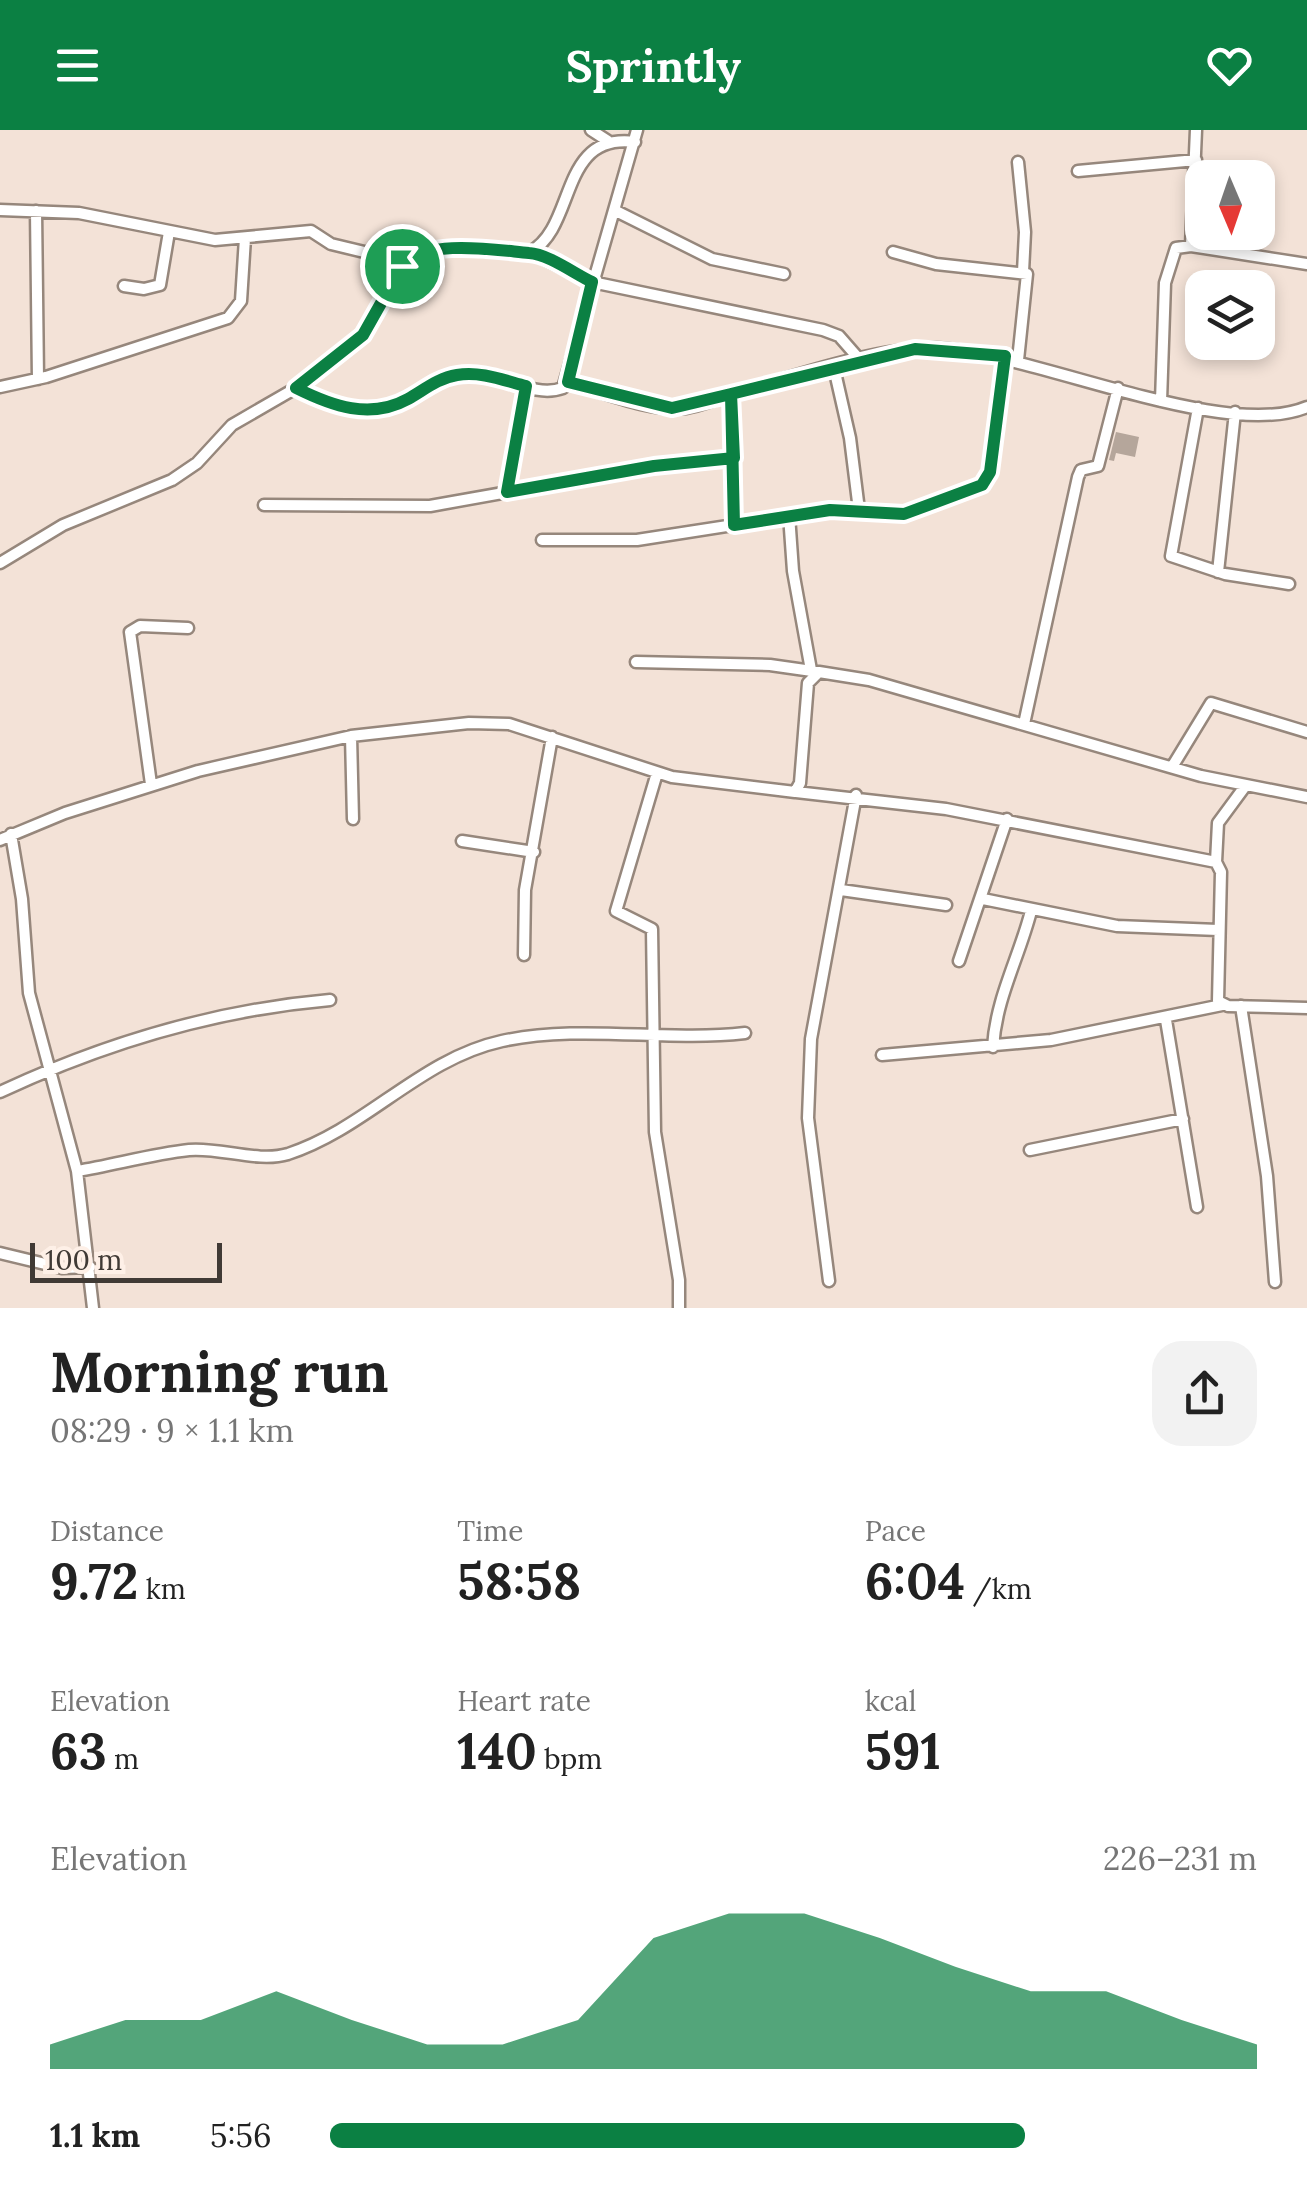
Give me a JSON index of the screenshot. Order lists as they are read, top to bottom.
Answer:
{
  "scale_bar": "100 m",
  "north": "bottom",
  "page": {
    "header": "Sprintly",
    "scale": "100 m",
    "heading": ["Morning run", "08:29 · 9 × 1.1 km"],
    "stats": [
      ["Distance", "9.72 km"],
      ["Time", "58:58"],
      ["Pace", "6:04 /km"],
      ["Elevation", "63 m"],
      ["Heart rate", "140 bpm"],
      ["kcal", "591"]
    ],
    "chart": ["Elevation", "226–231 m"],
    "list": [
      {
        "name": "1.1 km",
        "note": "5:56"
      }
    ]
  }
}
